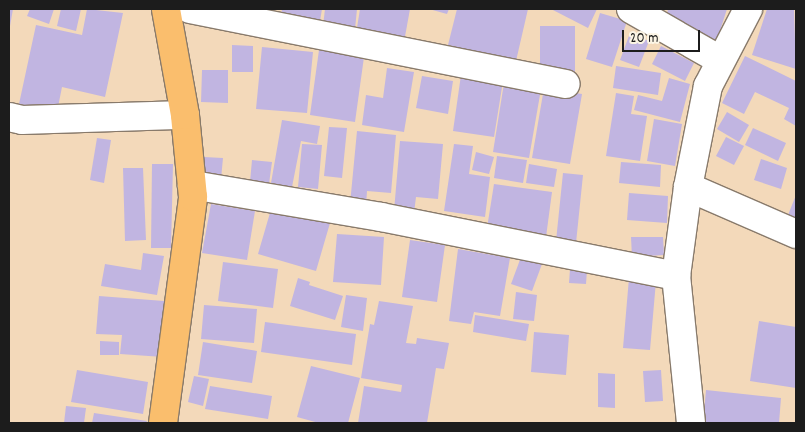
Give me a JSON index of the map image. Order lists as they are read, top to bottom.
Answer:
{
  "scale_bar": "20 m"
}
